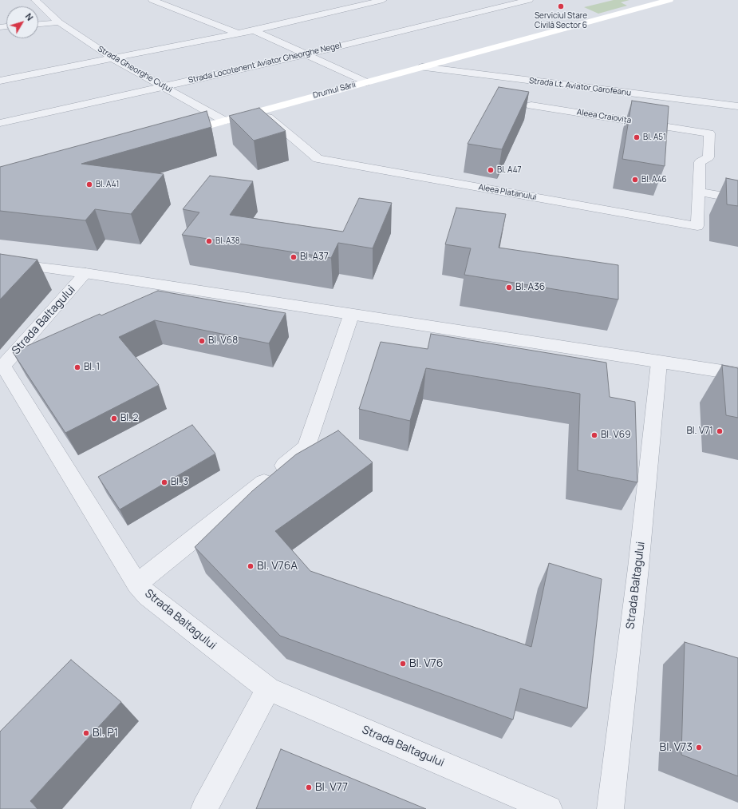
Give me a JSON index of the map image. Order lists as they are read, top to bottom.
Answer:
{
  "streets": {
    "main road": ["Drumul Sării"],
    "street": [
      "Strada Locotenent Aviator Gheorghe Negel",
      "Strada Gheorghe Cuțui",
      "Strada Lt. Aviator Garofeanu",
      "Aleea Craiovița",
      "Aleea Platanului",
      "Strada Baltagului"
    ]
  },
  "crossings": [
    ["Strada Locotenent Aviator Gheorghe Negel", "Strada Gheorghe Cuțui"],
    ["Strada Gheorghe Cuțui", "Drumul Sării"],
    ["Strada Lt. Aviator Garofeanu", "Drumul Sării"],
    ["Drumul Sării", "Aleea Platanului"],
    ["Aleea Craiovița", "Aleea Platanului"]
  ],
  "places": [
    "Serviciul Stare Civilă Sector 6",
    "Bl. A51",
    "Bl. A47",
    "Bl. A46",
    "Bl. A41",
    "Bl. A38",
    "Bl. A37",
    "Bl. A36",
    "Bl. V68",
    "Bl. 1",
    "Bl. 2",
    "Bl. V71",
    "Bl. V69",
    "Bl. 3",
    "Bl. V76A",
    "Bl. V76",
    "Bl. P1",
    "Bl. V73",
    "Bl. V77"
  ],
  "north": "top right"
}
